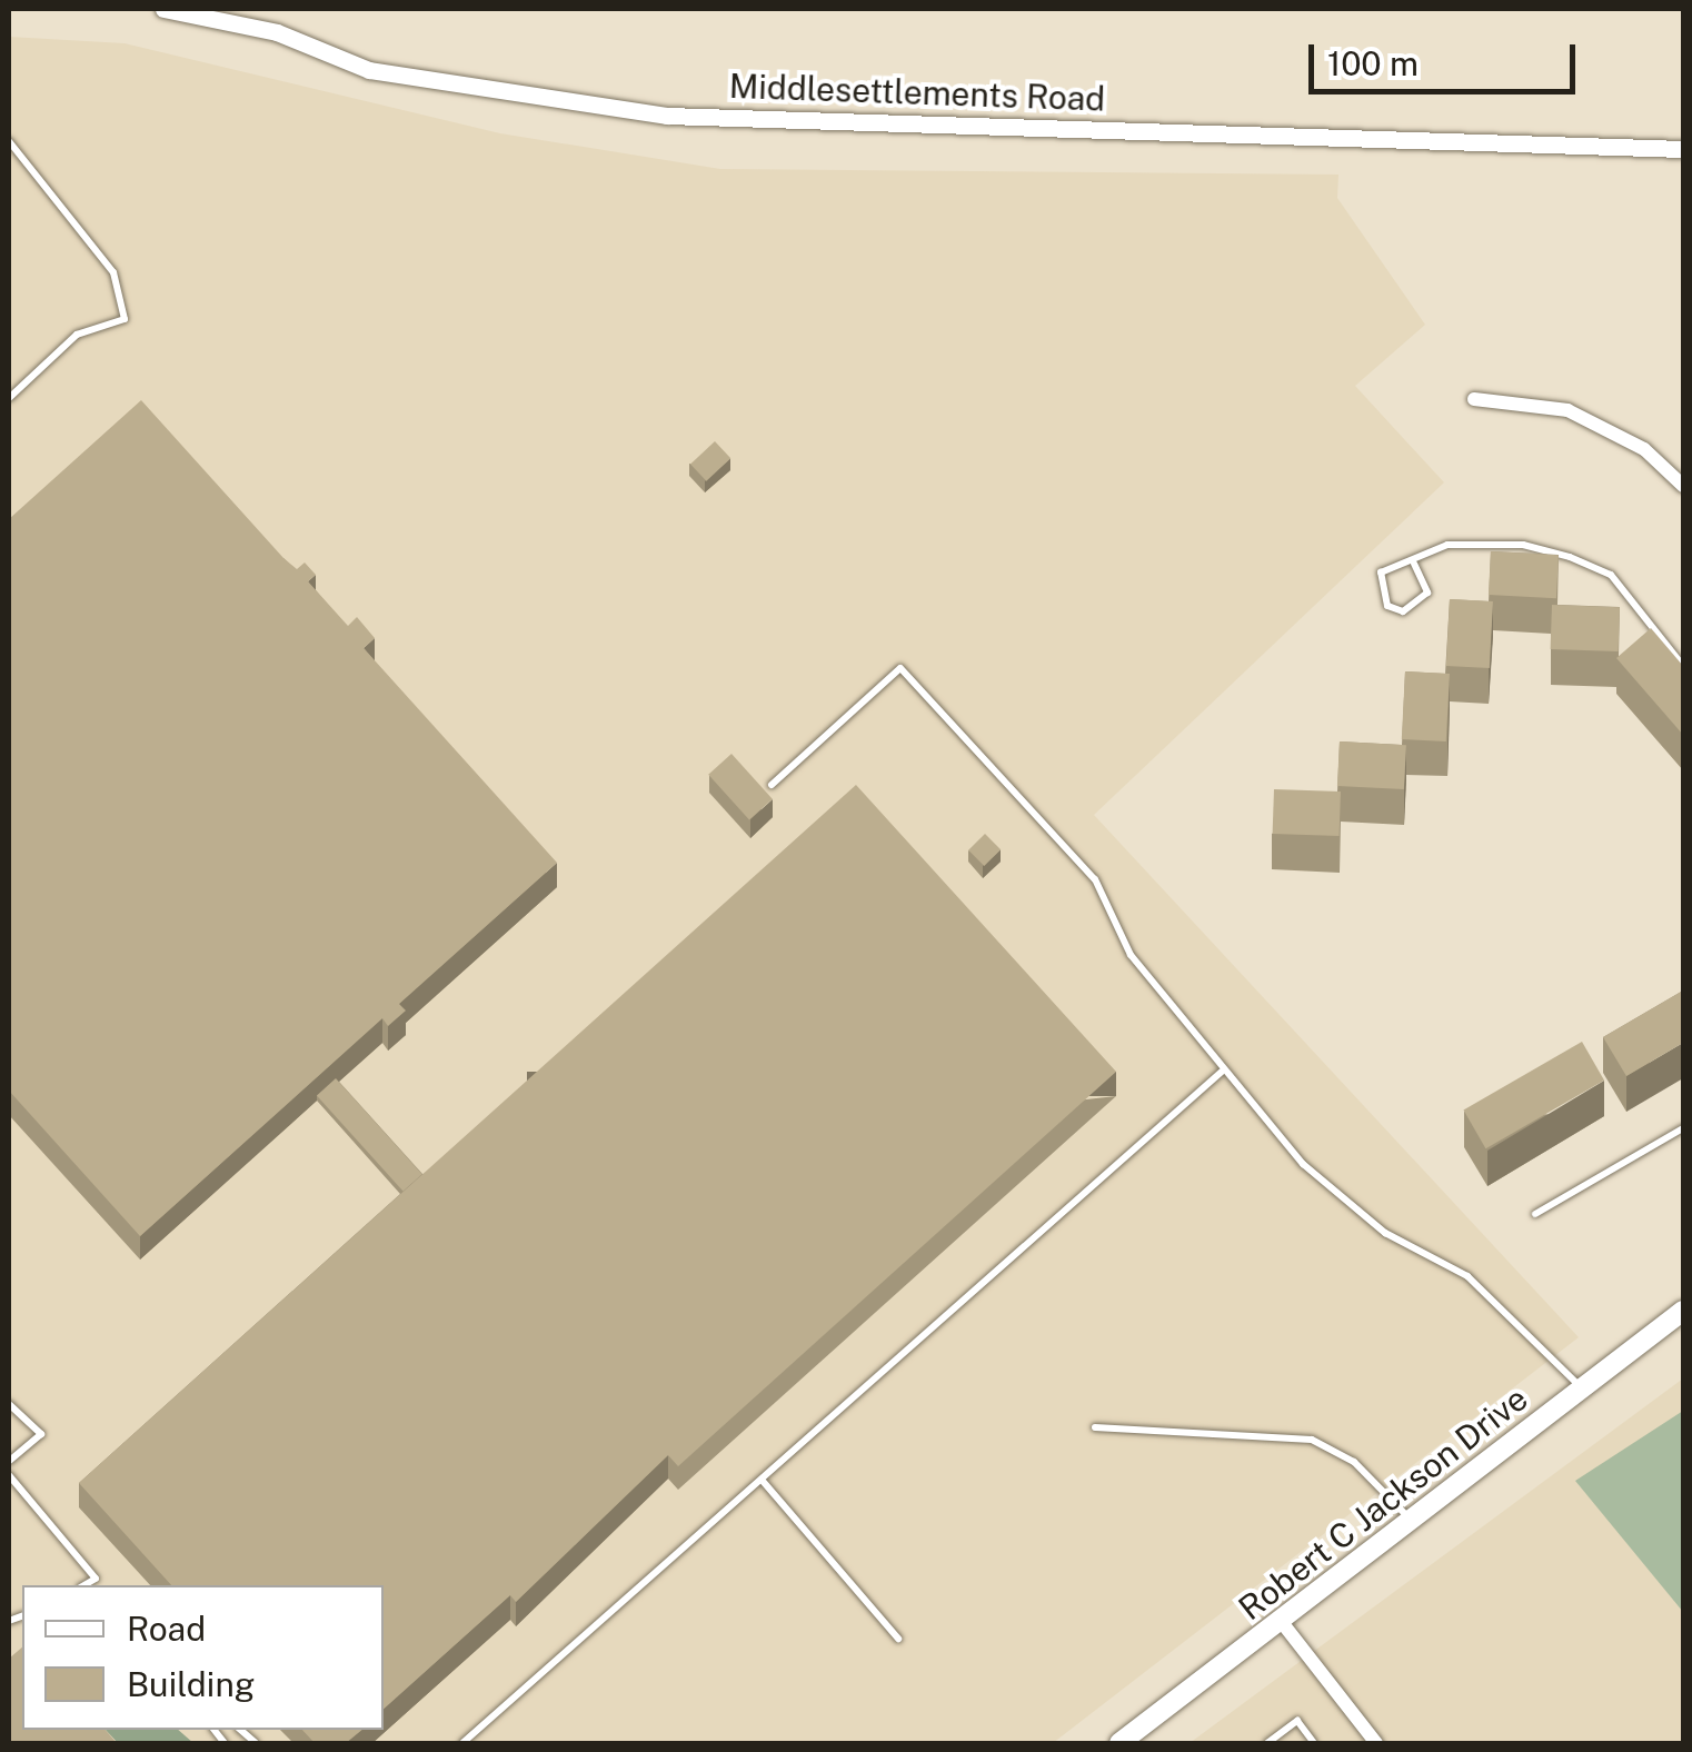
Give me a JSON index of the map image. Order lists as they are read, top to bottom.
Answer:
{
  "streets": {
    "main road": ["Robert C Jackson Drive"],
    "street": ["Middlesettlements Road"]
  },
  "legend": ["Road", "Building"],
  "scale_bar": "100 m"
}
